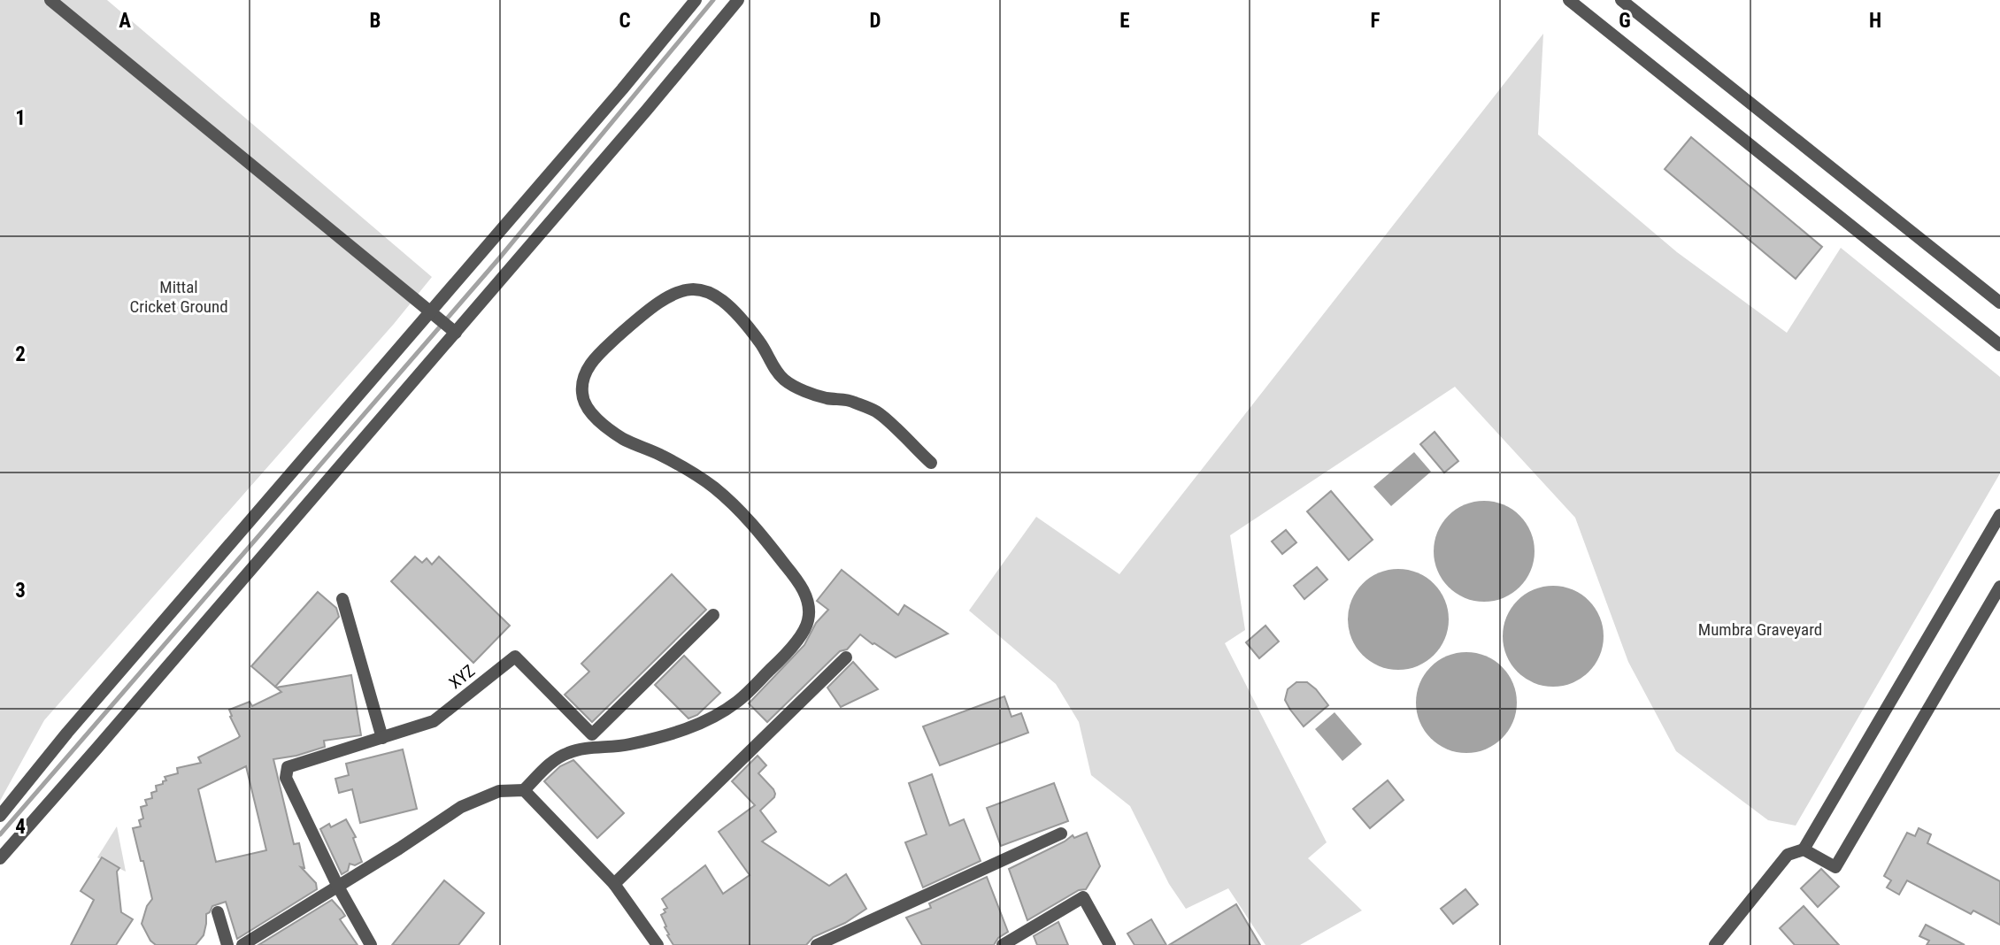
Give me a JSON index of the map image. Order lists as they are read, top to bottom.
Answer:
{
  "streets": {
    "street": ["XYZ"]
  },
  "parks": ["Mittal Cricket Ground", "Mumbra Graveyard"],
  "grid": {
    "columns": [
      "A",
      "B",
      "C",
      "D",
      "E",
      "F",
      "G",
      "H"
    ],
    "rows": [
      "1",
      "2",
      "3",
      "4"
    ]
  }
}
